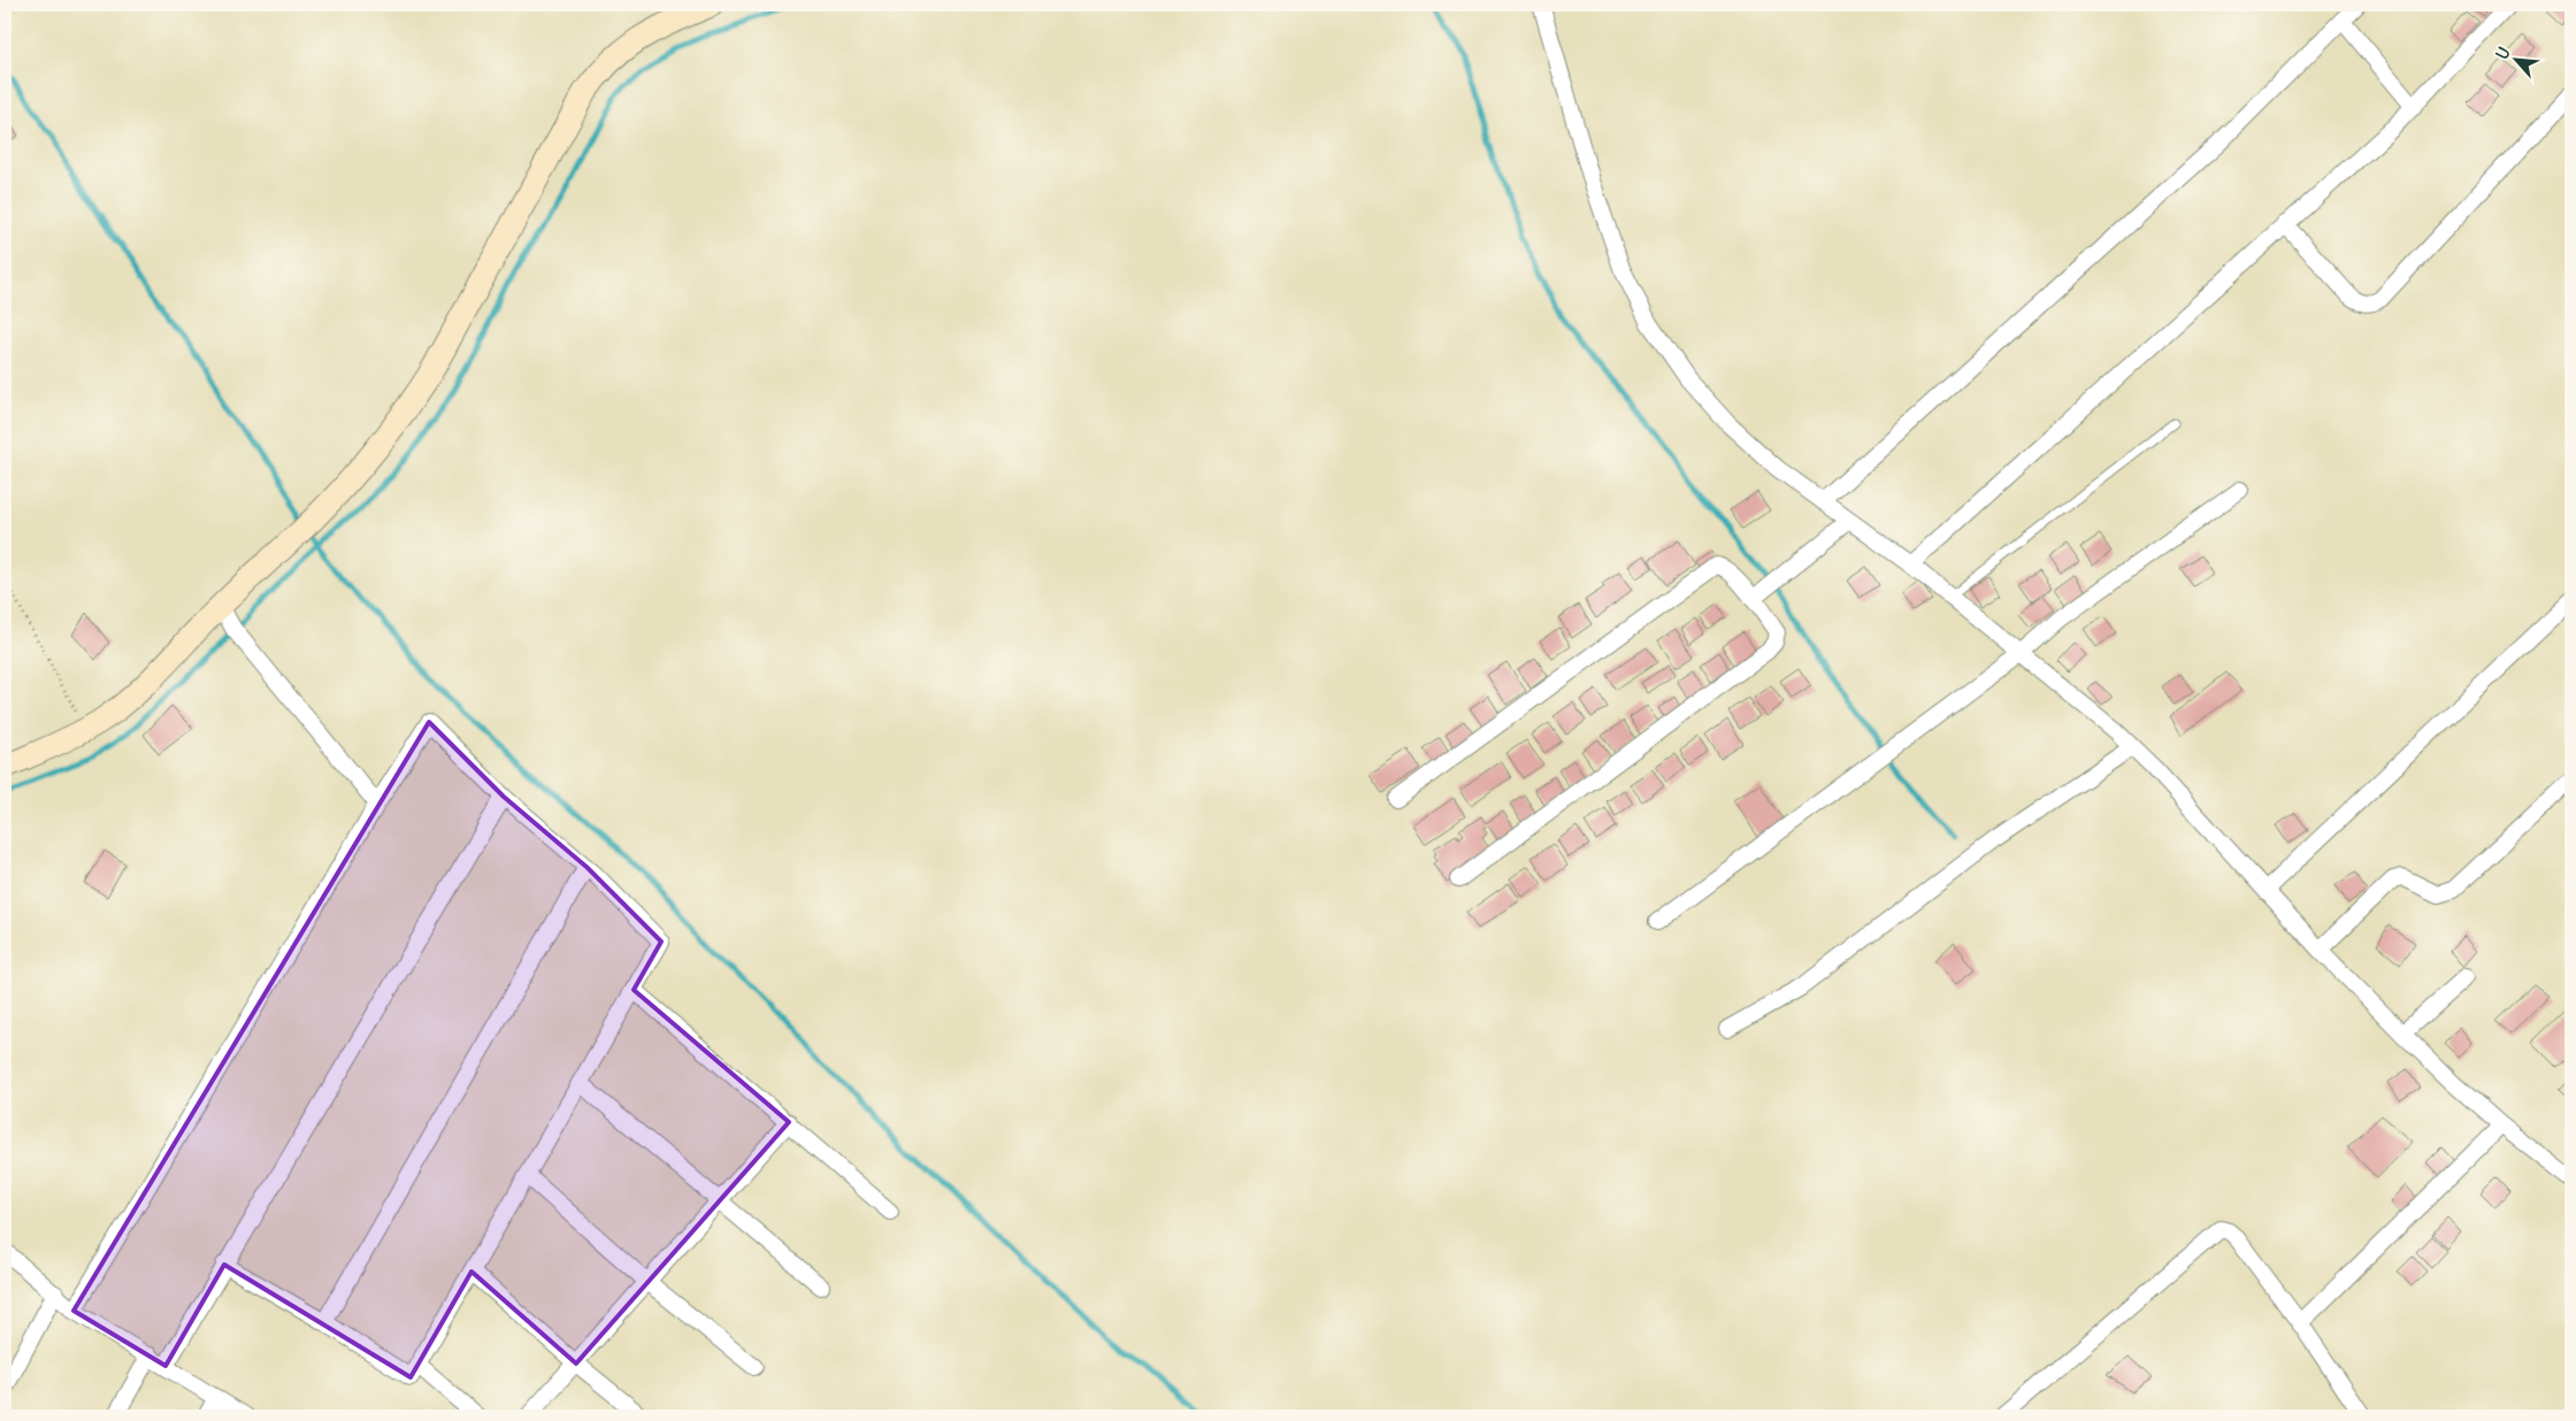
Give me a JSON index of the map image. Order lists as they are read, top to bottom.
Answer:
{
  "north": "top left"
}
